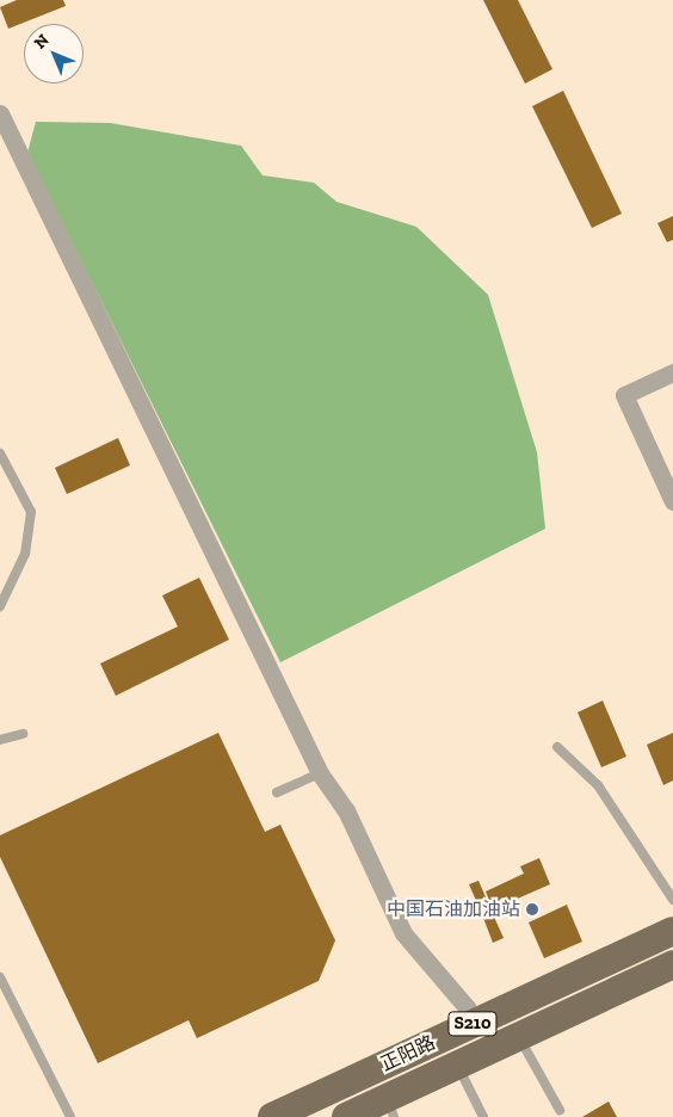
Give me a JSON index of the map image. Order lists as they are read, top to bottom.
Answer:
{
  "streets": {
    "main road": ["S210", "正阳路"]
  },
  "places": ["中国石油加油站"],
  "north": "top left"
}
